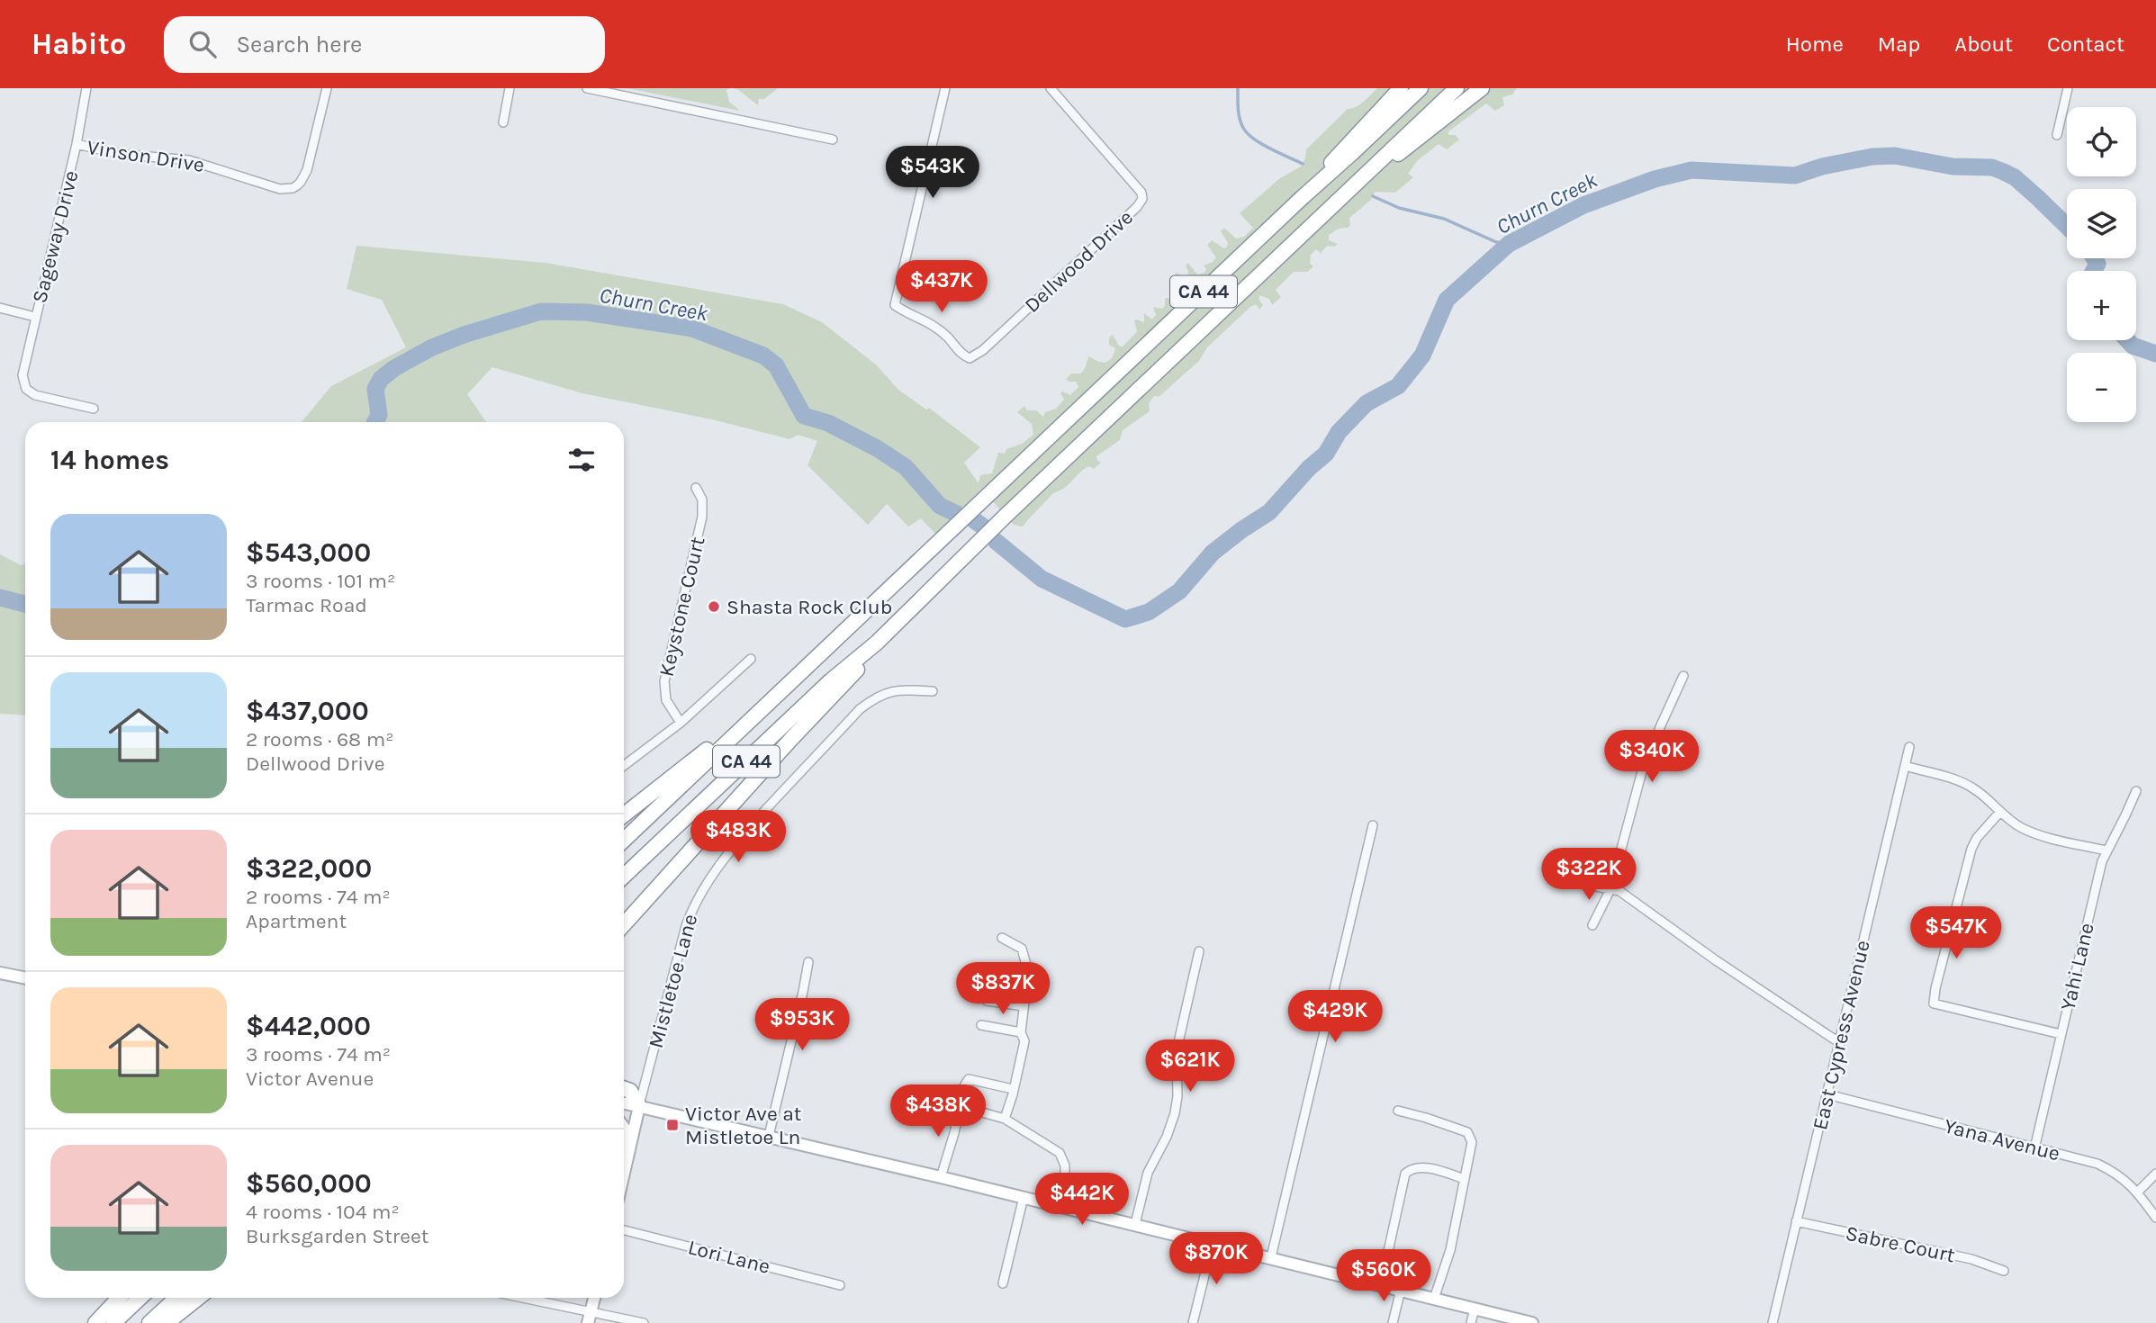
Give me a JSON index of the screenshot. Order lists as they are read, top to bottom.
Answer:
{
  "streets": {
    "highway": ["CA 44"],
    "main road": ["Mistletoe Lane"],
    "street": [
      "Vinson Drive",
      "Sageway Drive",
      "Dellwood Drive",
      "Keystone Court",
      "Yahi Lane",
      "East Cypress Avenue",
      "Yana Avenue",
      "Sabre Court",
      "Lori Lane"
    ]
  },
  "crossings": [
    ["Vinson Drive", "Sageway Drive"],
    ["Yahi Lane", "Yana Avenue"],
    ["East Cypress Avenue", "Yana Avenue"],
    ["East Cypress Avenue", "Sabre Court"]
  ],
  "water": ["Churn Creek"],
  "places": {
    "other": ["Shasta Rock Club"],
    "transit": ["Victor Ave at Mistletoe Ln"]
  },
  "page": {
    "header": "Habito",
    "search": "Search here",
    "nav": [
      "Home",
      "Map",
      "About",
      "Contact"
    ],
    "map_buttons": ["+", "−"],
    "price": [
      "$543K",
      "$437K",
      "$340K",
      "$483K",
      "$322K",
      "$547K",
      "$837K",
      "$429K",
      "$953K",
      "$621K",
      "$438K",
      "$442K",
      "$870K",
      "$560K"
    ],
    "heading": "14 homes",
    "list": [
      {
        "name": "$543,000",
        "note": "3 rooms · 101 m² · Tarmac Road"
      },
      {
        "name": "$437,000",
        "note": "2 rooms · 68 m² · Dellwood Drive"
      },
      {
        "name": "$322,000",
        "note": "2 rooms · 74 m² · Apartment"
      },
      {
        "name": "$442,000",
        "note": "3 rooms · 74 m² · Victor Avenue"
      },
      {
        "name": "$560,000",
        "note": "4 rooms · 104 m² · Burksgarden Street"
      }
    ]
  }
}
